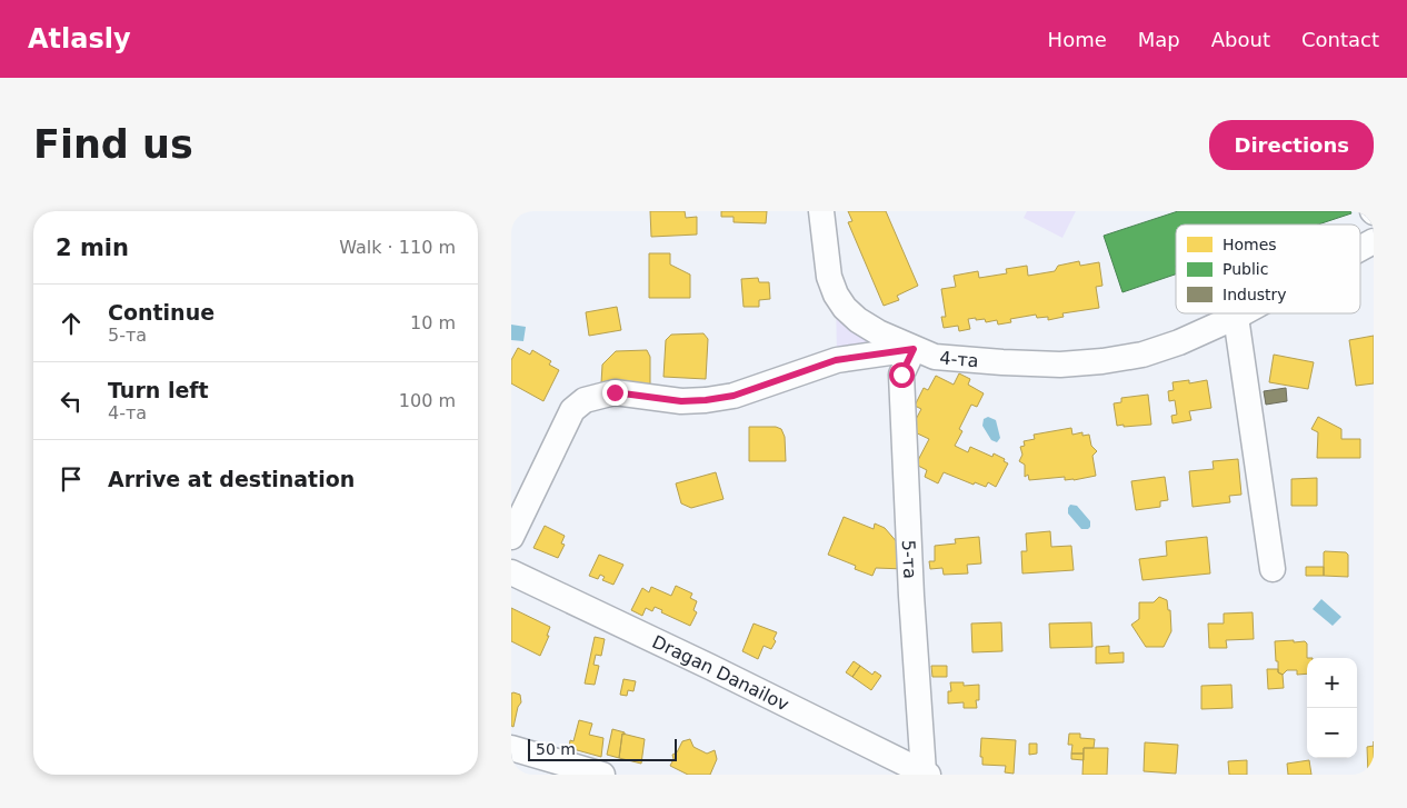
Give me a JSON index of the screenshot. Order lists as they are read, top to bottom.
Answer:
{
  "streets": {
    "street": ["4-та", "5-та", "Dragan Danailov"]
  },
  "crossings": [
    ["4-та", "5-та"],
    ["5-та", "Dragan Danailov"]
  ],
  "legend": ["Homes", "Public", "Industry"],
  "scale_bar": "50 m",
  "page": {
    "header": "Atlasly",
    "nav": [
      "Home",
      "Map",
      "About",
      "Contact"
    ],
    "buttons": "Directions",
    "title": "Find us",
    "heading": ["2 min", "Walk · 110 m"],
    "list": [
      ["Continue", "5-та", "10 m"],
      ["Turn left", "4-та", "100 m"],
      "Arrive at destination"
    ],
    "map_buttons": ["+", "−"],
    "scale": "50 m"
  }
}
